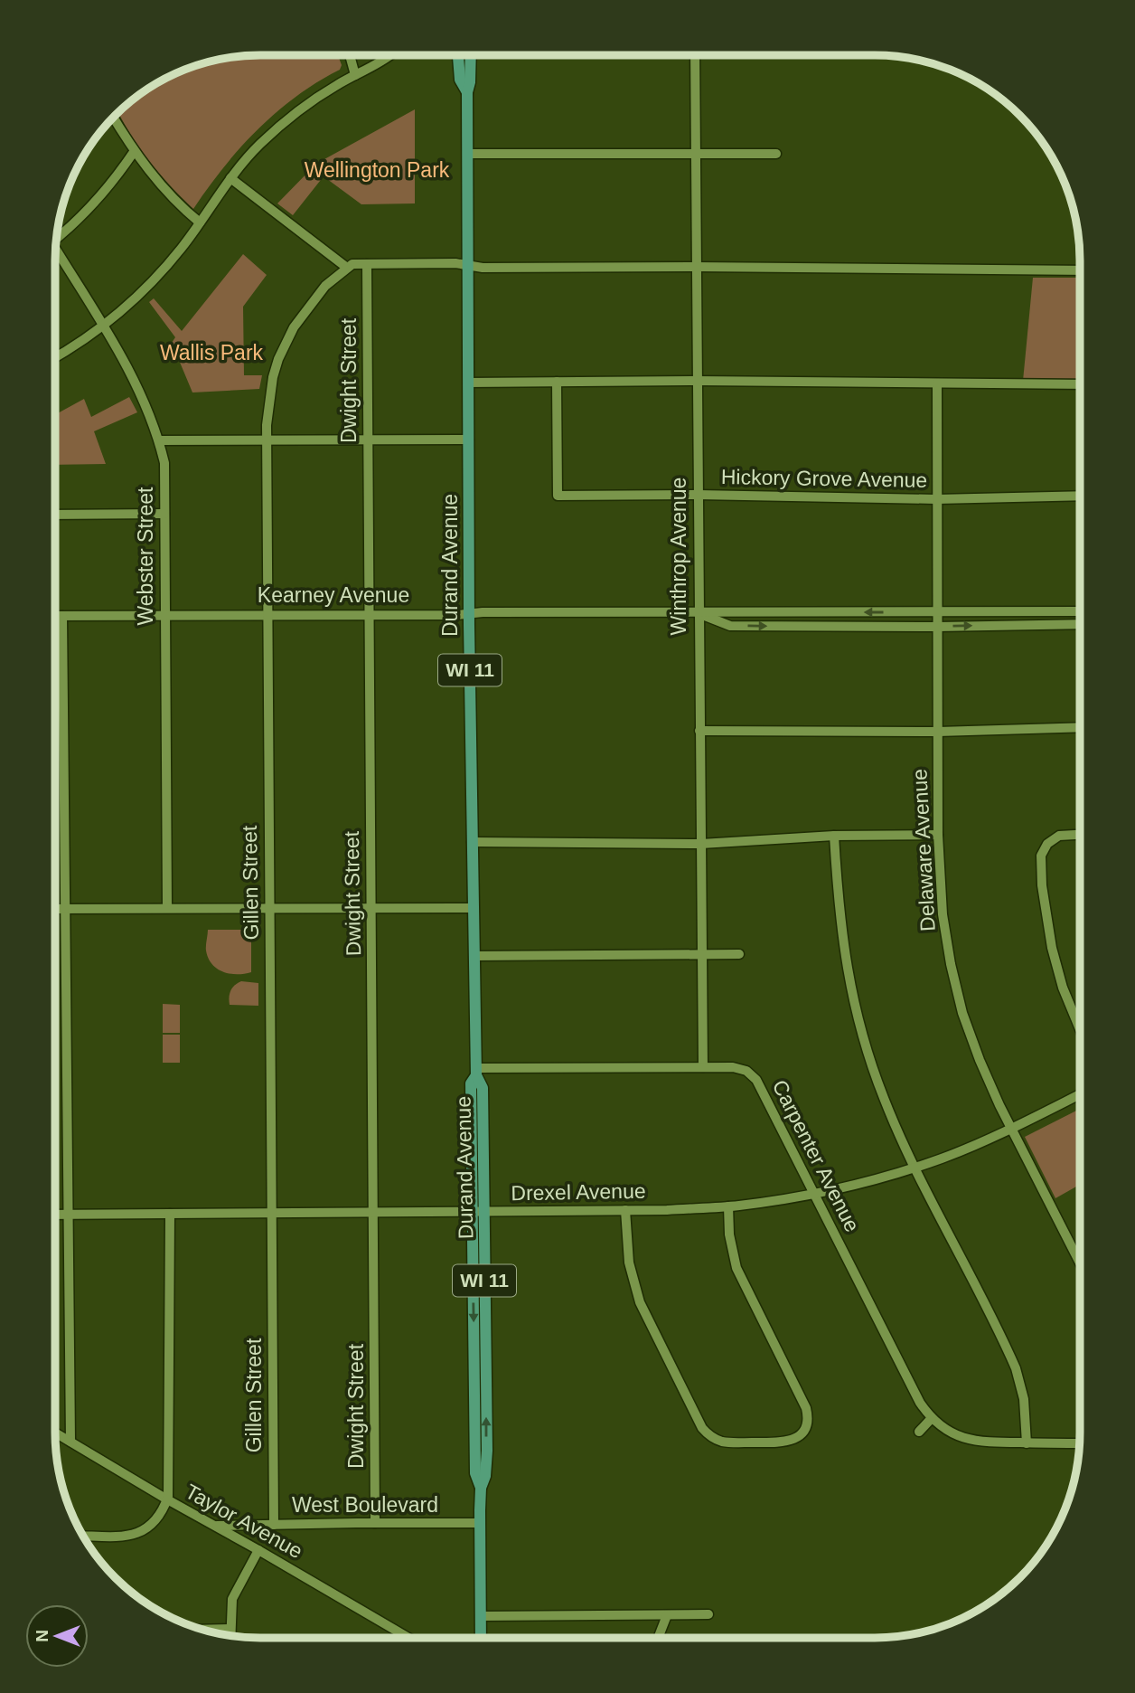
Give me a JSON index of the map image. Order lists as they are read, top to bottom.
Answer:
{
  "streets": {
    "main road": ["Durand Avenue", "WI 11"],
    "street": [
      "Dwight Street",
      "Hickory Grove Avenue",
      "Webster Street",
      "Winthrop Avenue",
      "Kearney Avenue",
      "Delaware Avenue",
      "Gillen Street",
      "Carpenter Avenue",
      "Drexel Avenue",
      "West Boulevard",
      "Taylor Avenue"
    ]
  },
  "crossings": [
    ["Dwight Street", "Kearney Avenue"],
    ["Dwight Street", "Drexel Avenue"],
    ["Dwight Street", "West Boulevard"],
    ["Hickory Grove Avenue", "Winthrop Avenue"],
    ["Hickory Grove Avenue", "Delaware Avenue"],
    ["Webster Street", "Kearney Avenue"],
    ["Winthrop Avenue", "Kearney Avenue"],
    ["Winthrop Avenue", "Carpenter Avenue"],
    ["Durand Avenue", "Kearney Avenue"],
    ["Durand Avenue", "Carpenter Avenue"],
    ["Durand Avenue", "Drexel Avenue"],
    ["Durand Avenue", "West Boulevard"],
    ["Kearney Avenue", "Delaware Avenue"],
    ["Kearney Avenue", "Gillen Street"],
    ["Delaware Avenue", "Drexel Avenue"],
    ["Gillen Street", "Drexel Avenue"],
    ["Gillen Street", "West Boulevard"],
    ["Carpenter Avenue", "Drexel Avenue"],
    ["West Boulevard", "Taylor Avenue"]
  ],
  "parks": ["Wellington Park", "Wallis Park"],
  "north": "left"
}
